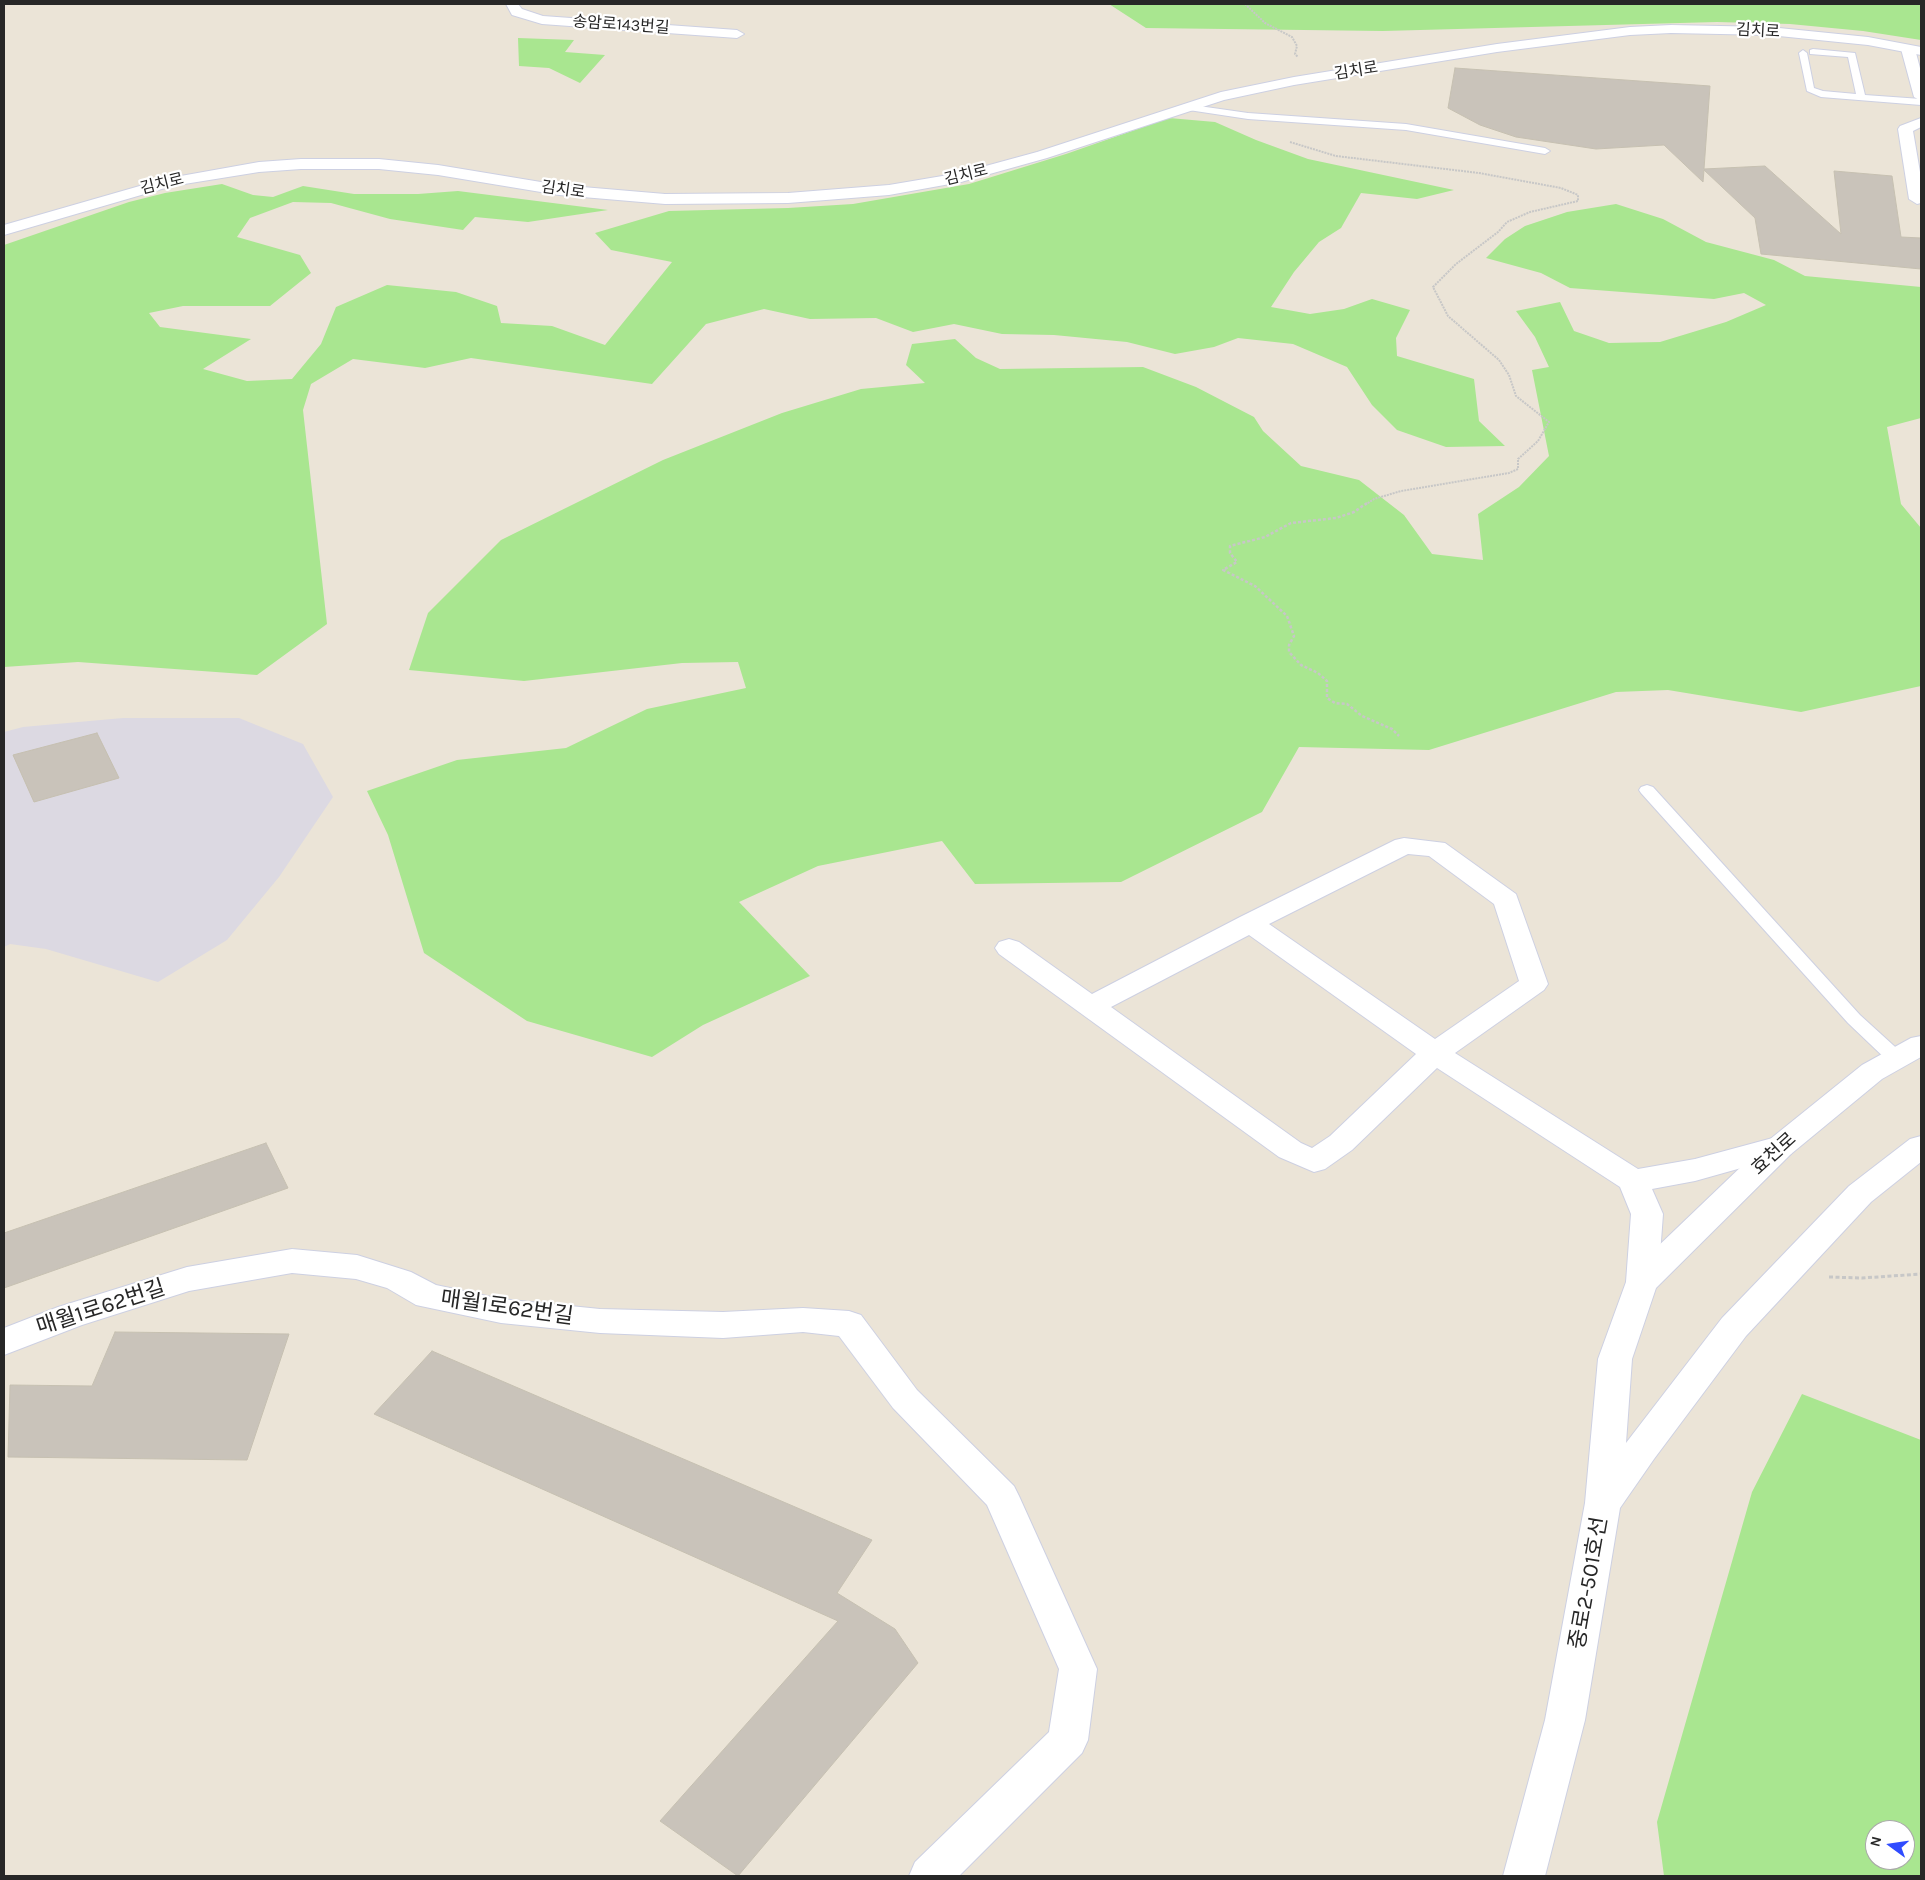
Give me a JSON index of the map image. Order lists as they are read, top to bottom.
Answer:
{
  "streets": {
    "street": [
      "송암로143번길",
      "김치로",
      "효천로",
      "매월1로62번길",
      "중로2-501호선"
    ]
  },
  "north": "left"
}
